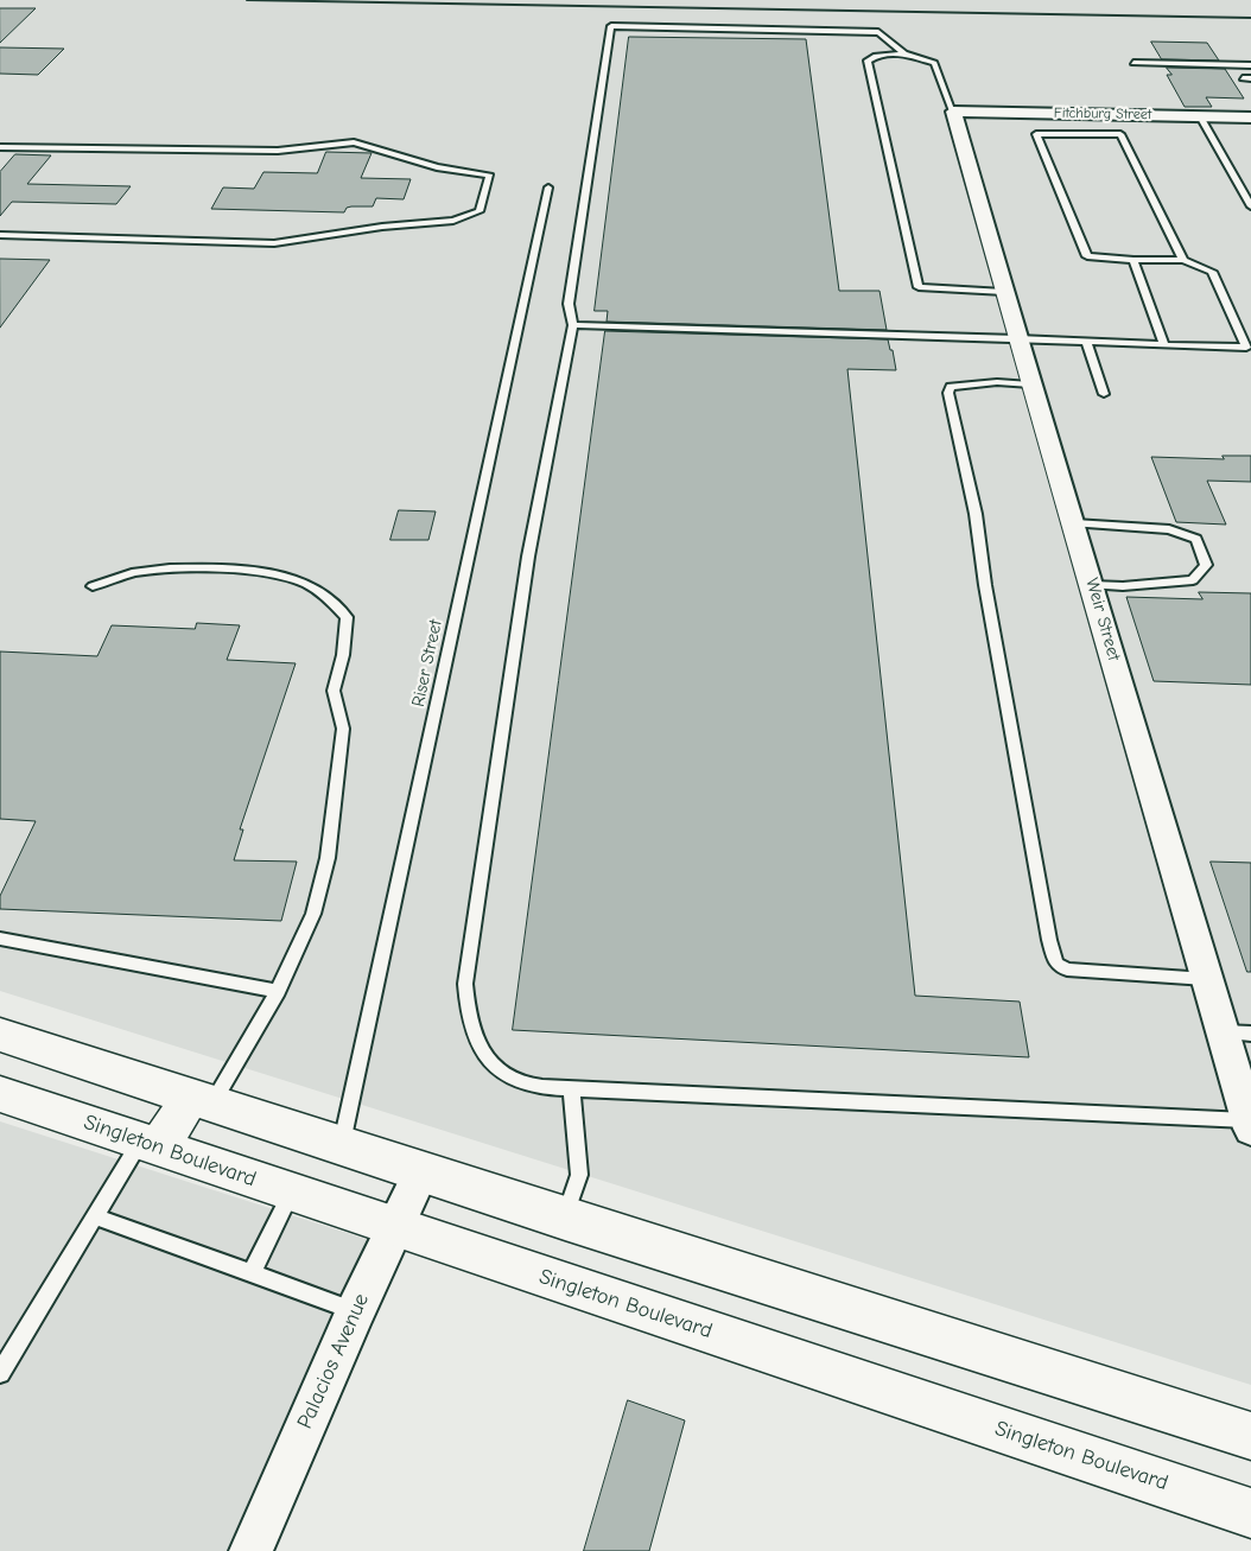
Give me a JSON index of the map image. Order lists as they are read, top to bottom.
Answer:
{
  "streets": {
    "main road": ["Singleton Boulevard"],
    "street": ["Fitchburg Street", "Weir Street", "Palacios Avenue"],
    "lane": ["Riser Street"]
  },
  "crossings": [
    ["Fitchburg Street", "Weir Street"],
    ["Singleton Boulevard", "Palacios Avenue"]
  ]
}
